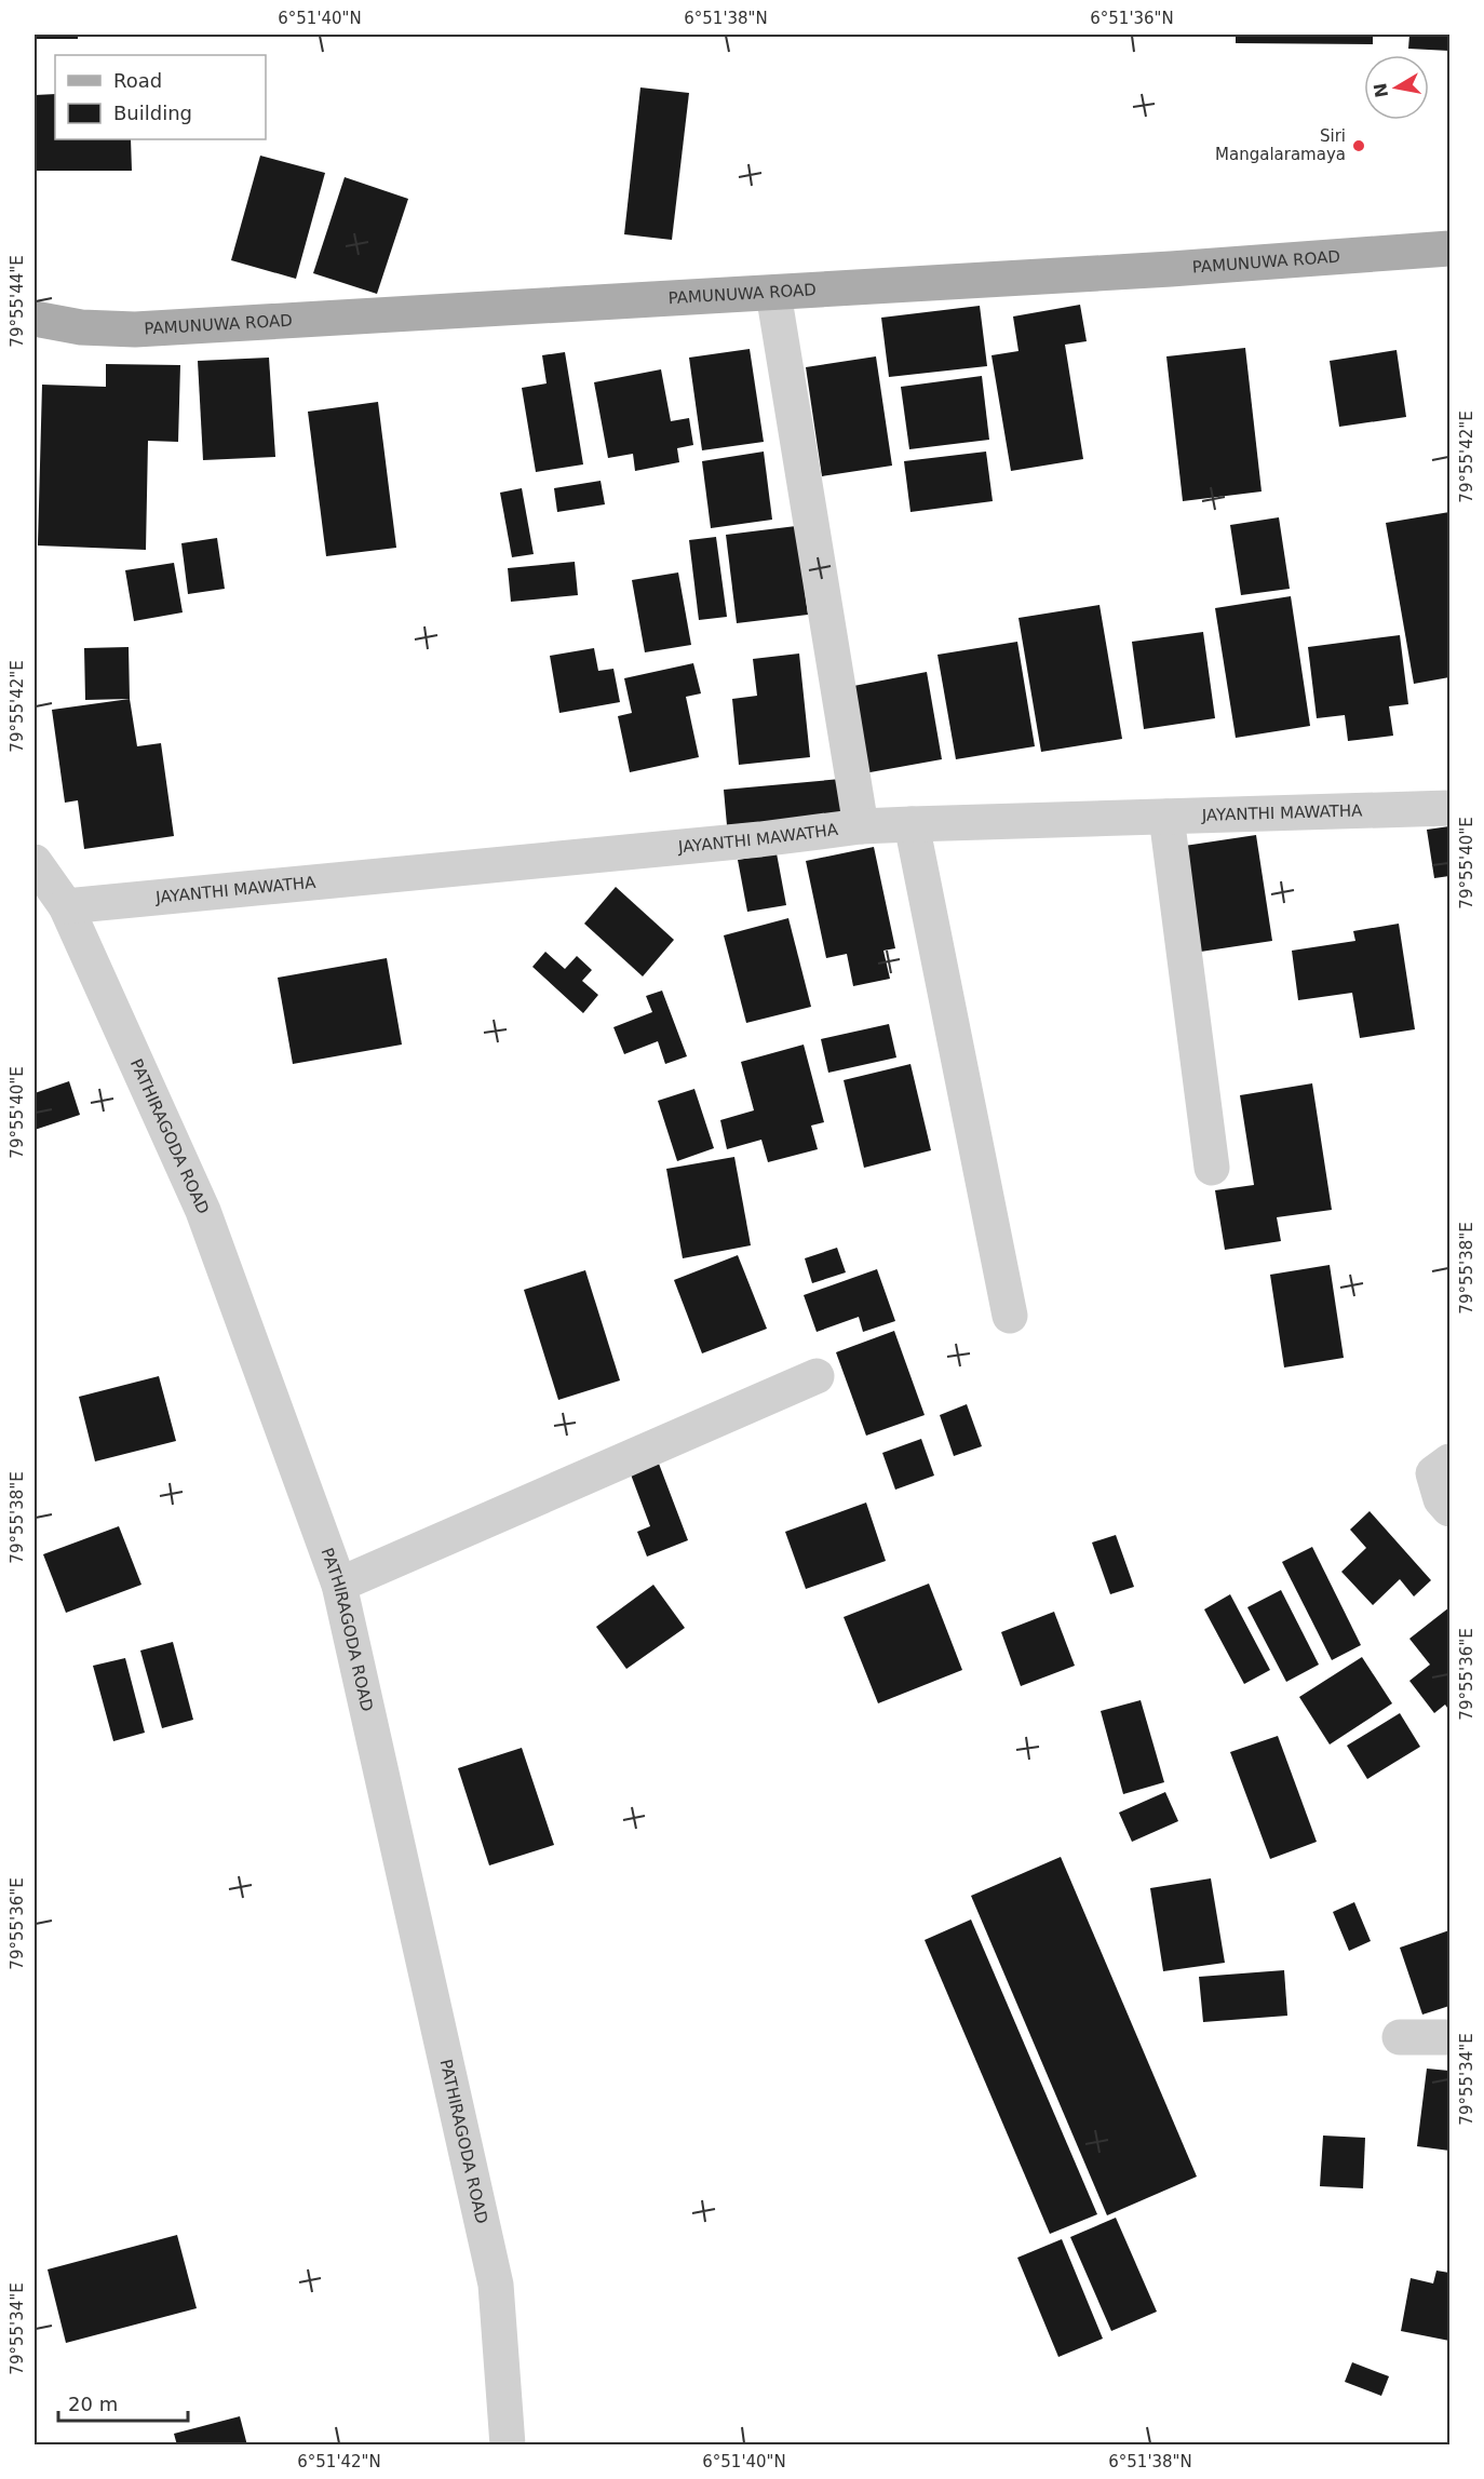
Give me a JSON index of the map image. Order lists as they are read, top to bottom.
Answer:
{
  "streets": {
    "main road": ["PAMUNUWA ROAD"],
    "street": ["JAYANTHI MAWATHA", "PATHIRAGODA ROAD"]
  },
  "crossings": [
    ["JAYANTHI MAWATHA", "PATHIRAGODA ROAD"]
  ],
  "places": ["Siri Mangalaramaya"],
  "legend": ["Road", "Building"],
  "scale_bar": "20 m",
  "north": "left",
  "coordinates": [
    "6°51'40\"N",
    "6°51'38\"N",
    "6°51'36\"N",
    "79°55'44\"E",
    "79°55'42\"E",
    "79°55'40\"E",
    "79°55'38\"E",
    "79°55'36\"E",
    "79°55'34\"E",
    "6°51'42\"N"
  ]
}
